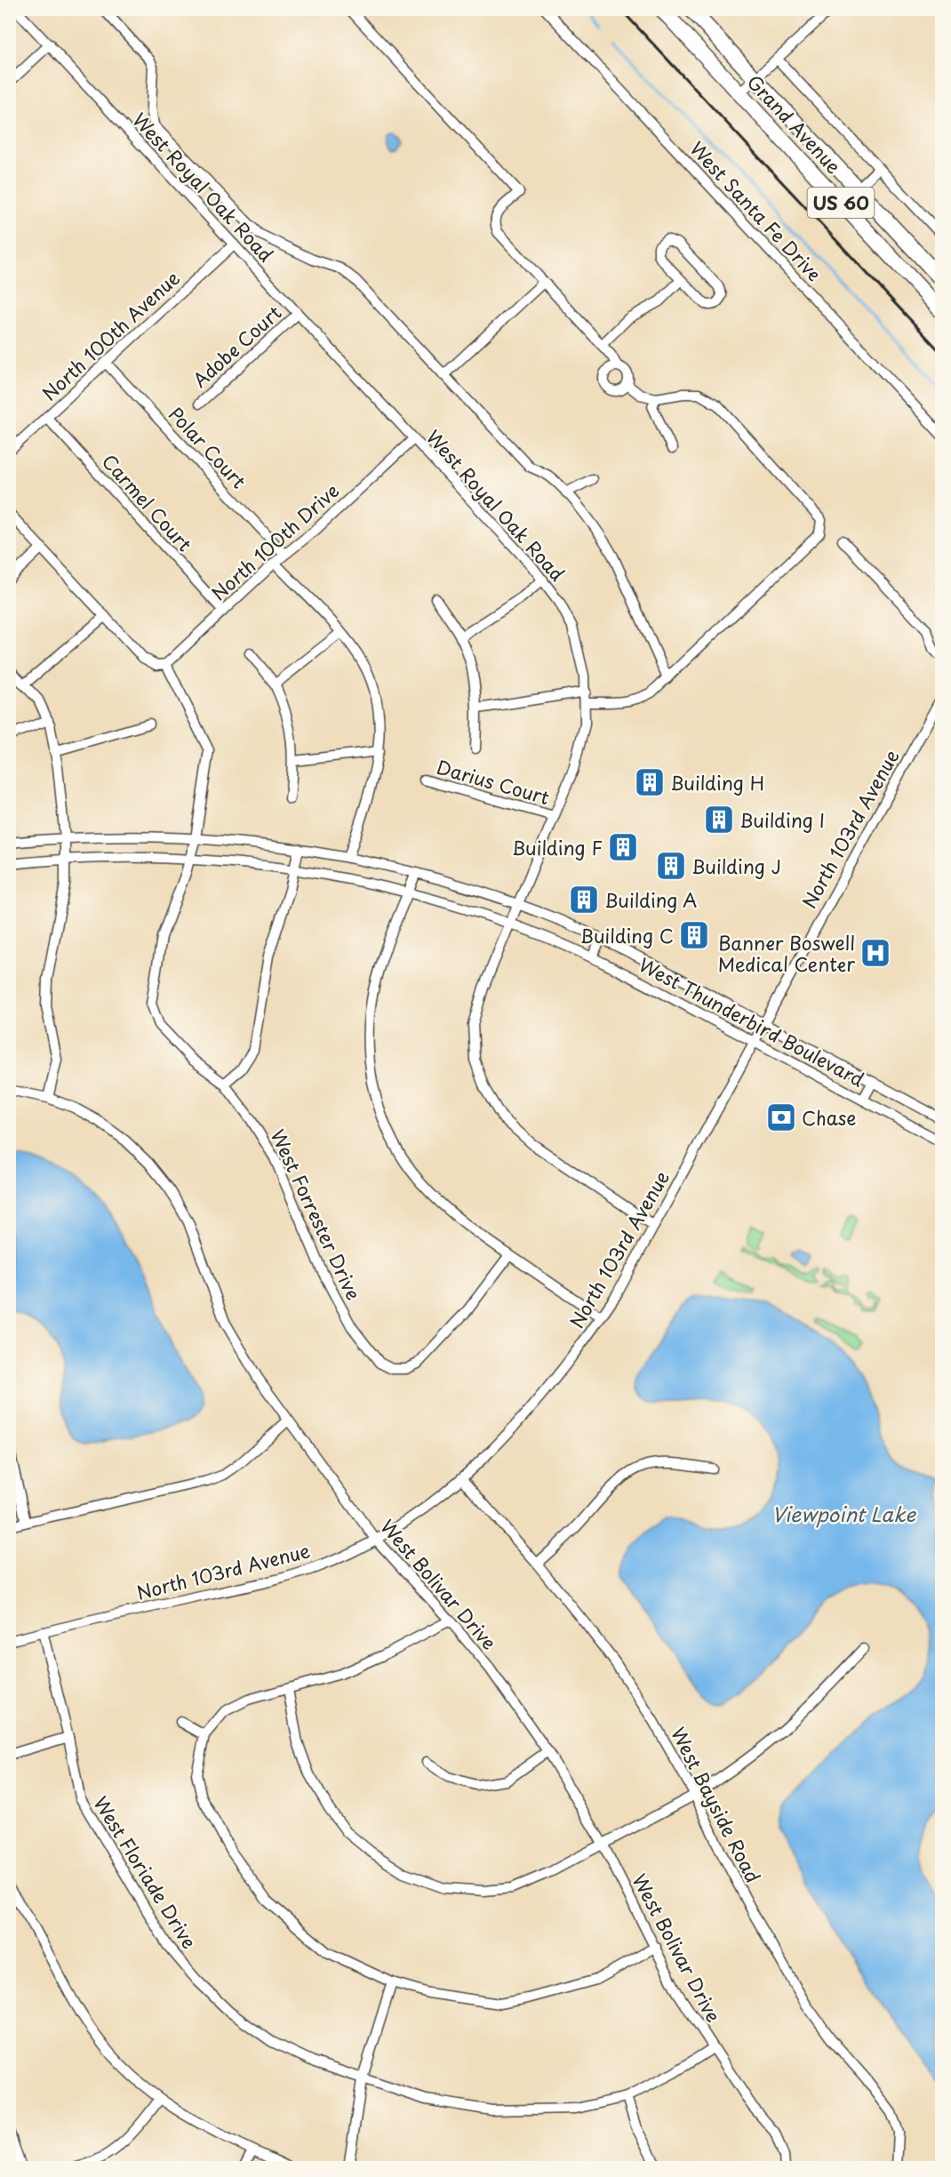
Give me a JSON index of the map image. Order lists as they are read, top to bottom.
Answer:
{
  "streets": {
    "highway": ["Grand Avenue", "US 60"],
    "street": [
      "West Royal Oak Road",
      "West Santa Fe Drive",
      "North 100th Avenue",
      "Adobe Court",
      "Polar Court",
      "Carmel Court",
      "North 100th Drive",
      "Darius Court",
      "North 103rd Avenue",
      "West Thunderbird Boulevard",
      "West Forrester Drive",
      "West Bolivar Drive",
      "West Bayside Road",
      "West Floriade Drive"
    ]
  },
  "crossings": [
    ["West Royal Oak Road", "North 100th Avenue"],
    ["West Royal Oak Road", "Adobe Court"],
    ["West Royal Oak Road", "North 100th Drive"],
    ["West Royal Oak Road", "Darius Court"],
    ["West Royal Oak Road", "North 103rd Avenue"],
    ["West Royal Oak Road", "West Thunderbird Boulevard"],
    ["North 100th Avenue", "Polar Court"],
    ["North 100th Avenue", "Carmel Court"],
    ["Polar Court", "North 100th Drive"],
    ["Carmel Court", "North 100th Drive"],
    ["North 100th Drive", "West Forrester Drive"],
    ["North 103rd Avenue", "West Thunderbird Boulevard"],
    ["North 103rd Avenue", "West Bolivar Drive"],
    ["North 103rd Avenue", "West Bayside Road"],
    ["North 103rd Avenue", "West Floriade Drive"],
    ["West Thunderbird Boulevard", "West Forrester Drive"],
    ["West Bolivar Drive", "West Floriade Drive"]
  ],
  "water": ["Viewpoint Lake"],
  "places": {
    "building": [
      "Building H",
      "Building I",
      "Building F",
      "Building J",
      "Building A",
      "Building C"
    ],
    "hospital": ["Banner Boswell Medical Center"],
    "bank": ["Chase"]
  }
}
